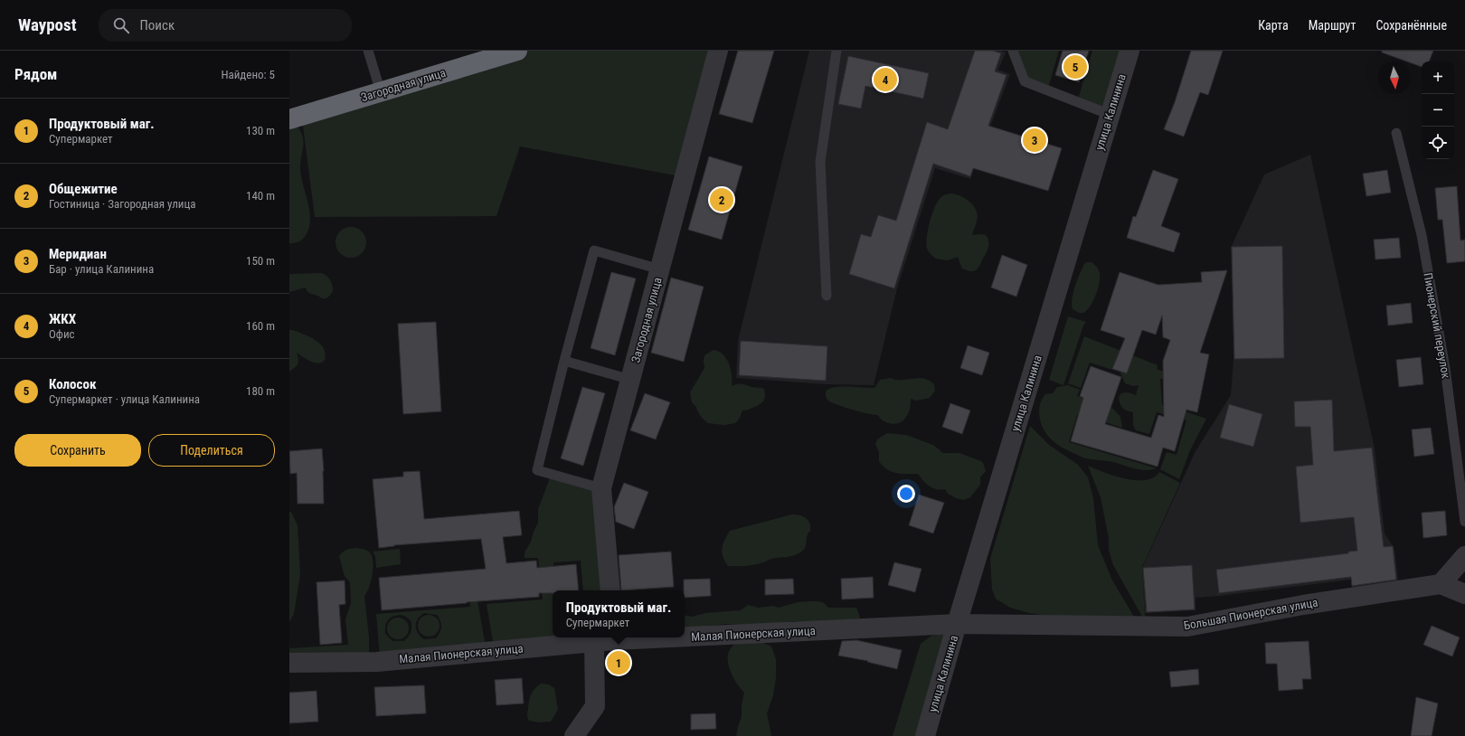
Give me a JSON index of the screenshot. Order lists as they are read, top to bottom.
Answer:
{
  "streets": {
    "highway": ["Загородная улица"],
    "street": ["улица Калинина", "Большая Пионерская улица", "Малая Пионерская улица"],
    "lane": ["Пионерский переулок"]
  },
  "crossings": [
    ["улица Калинина", "Большая Пионерская улица"],
    ["улица Калинина", "Малая Пионерская улица"],
    ["Большая Пионерская улица", "Малая Пионерская улица"]
  ],
  "north": "bottom",
  "page": {
    "header": "Waypost",
    "search": "Поиск",
    "nav": ["Карта", "Маршрут", "Сохранённые"],
    "heading": ["Рядом", "Найдено: 5"],
    "pins": [
      "5",
      "4",
      "3",
      "2",
      "1"
    ],
    "map_buttons": ["+", "−"],
    "list": [
      {
        "mark": "1",
        "name": "Продуктовый маг.",
        "note": "Супермаркет",
        "value": "130 m"
      },
      {
        "mark": "2",
        "name": "Общежитие",
        "note": "Гостиница · Загородная улица",
        "value": "140 m"
      },
      {
        "mark": "3",
        "name": "Меридиан",
        "note": "Бар · улица Калинина",
        "value": "150 m"
      },
      {
        "mark": "4",
        "name": "ЖКХ",
        "note": "Офис",
        "value": "160 m"
      },
      {
        "mark": "5",
        "name": "Колосок",
        "note": "Супермаркет · улица Калинина",
        "value": "180 m"
      }
    ],
    "buttons": ["Сохранить", "Поделиться"],
    "popup": ["Продуктовый маг.", "Супермаркет"]
  }
}
